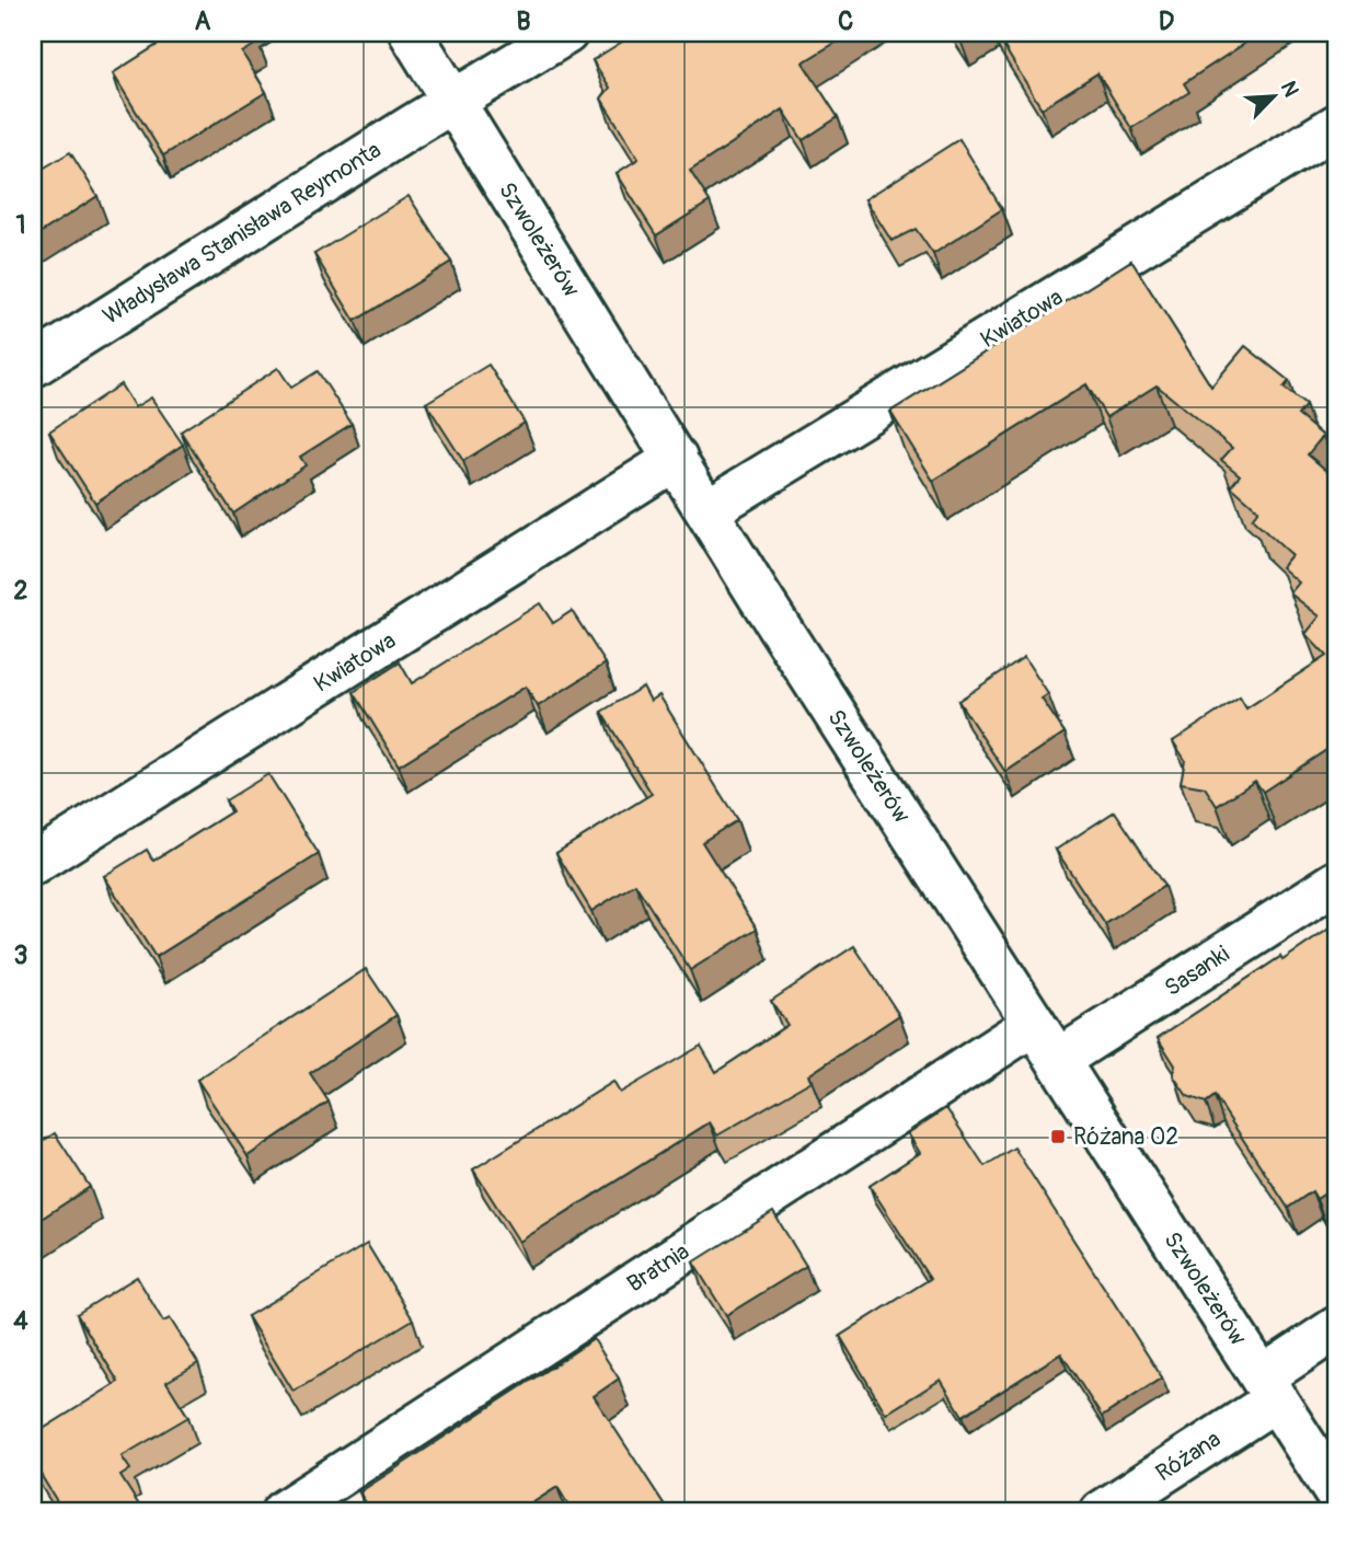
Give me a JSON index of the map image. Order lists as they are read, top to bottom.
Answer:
{
  "streets": {
    "street": [
      "Władysława Stanisława Reymonta",
      "Szwoleżerów",
      "Kwiatowa",
      "Sasanki",
      "Bratnia",
      "Różana"
    ]
  },
  "crossings": [
    ["Władysława Stanisława Reymonta", "Szwoleżerów"],
    ["Szwoleżerów", "Kwiatowa"],
    ["Szwoleżerów", "Sasanki"],
    ["Szwoleżerów", "Bratnia"],
    ["Szwoleżerów", "Różana"]
  ],
  "places": {
    "transit": ["Różana 02"]
  },
  "north": "top right",
  "grid": {
    "columns": [
      "A",
      "B",
      "C",
      "D"
    ],
    "rows": [
      "1",
      "2",
      "3",
      "4"
    ]
  }
}
